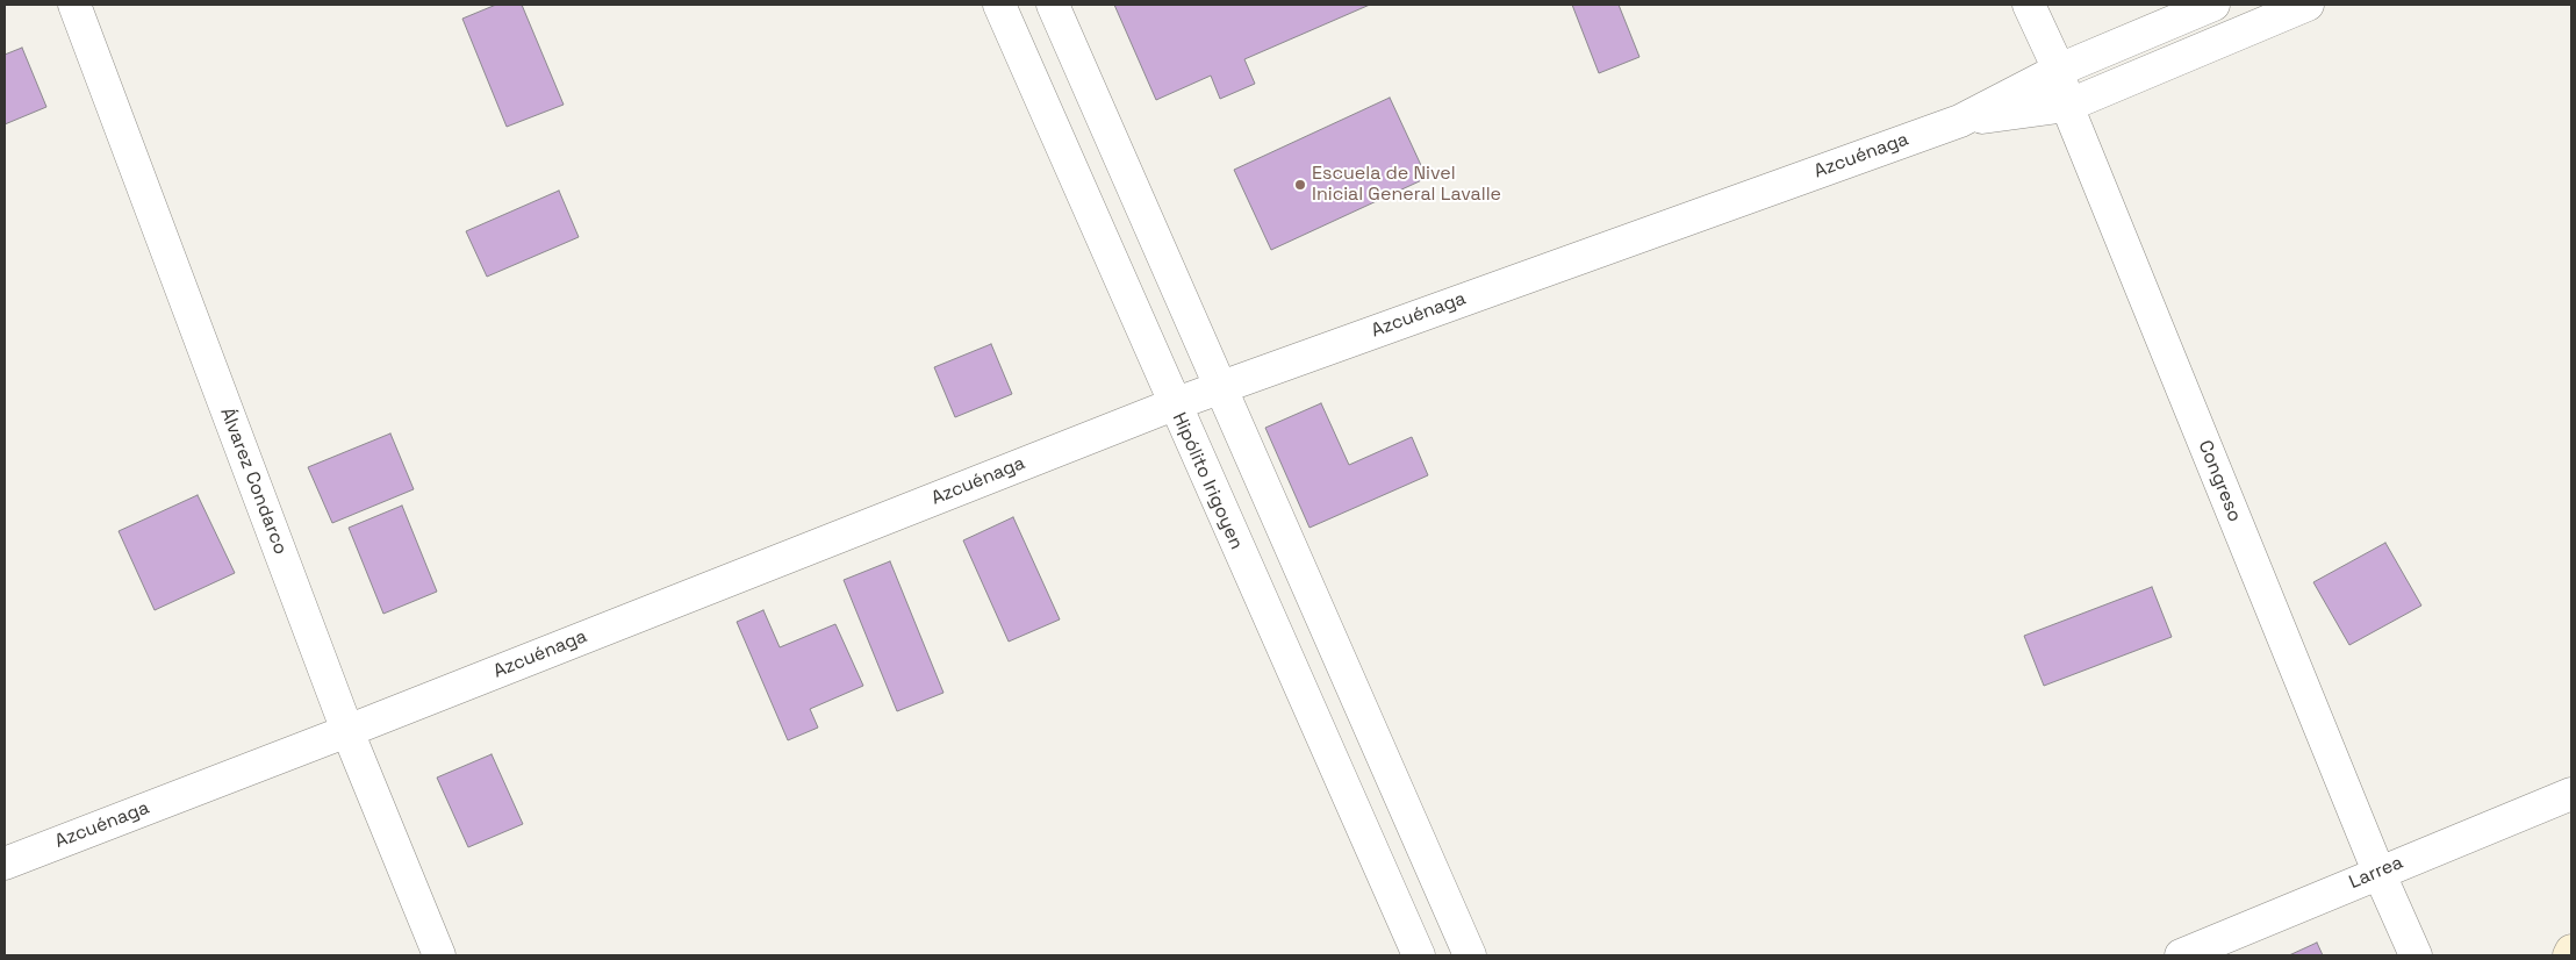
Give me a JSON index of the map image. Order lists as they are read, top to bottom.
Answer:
{
  "streets": {
    "street": [
      "Azcuénaga",
      "Álvarez Condarco",
      "Hipólito Irigoyen",
      "Congreso",
      "Larrea"
    ]
  },
  "crossings": [
    ["Azcuénaga", "Álvarez Condarco"],
    ["Azcuénaga", "Hipólito Irigoyen"],
    ["Azcuénaga", "Congreso"],
    ["Congreso", "Larrea"]
  ],
  "places": ["Escuela de Nivel Inicial General Lavalle"]
}
